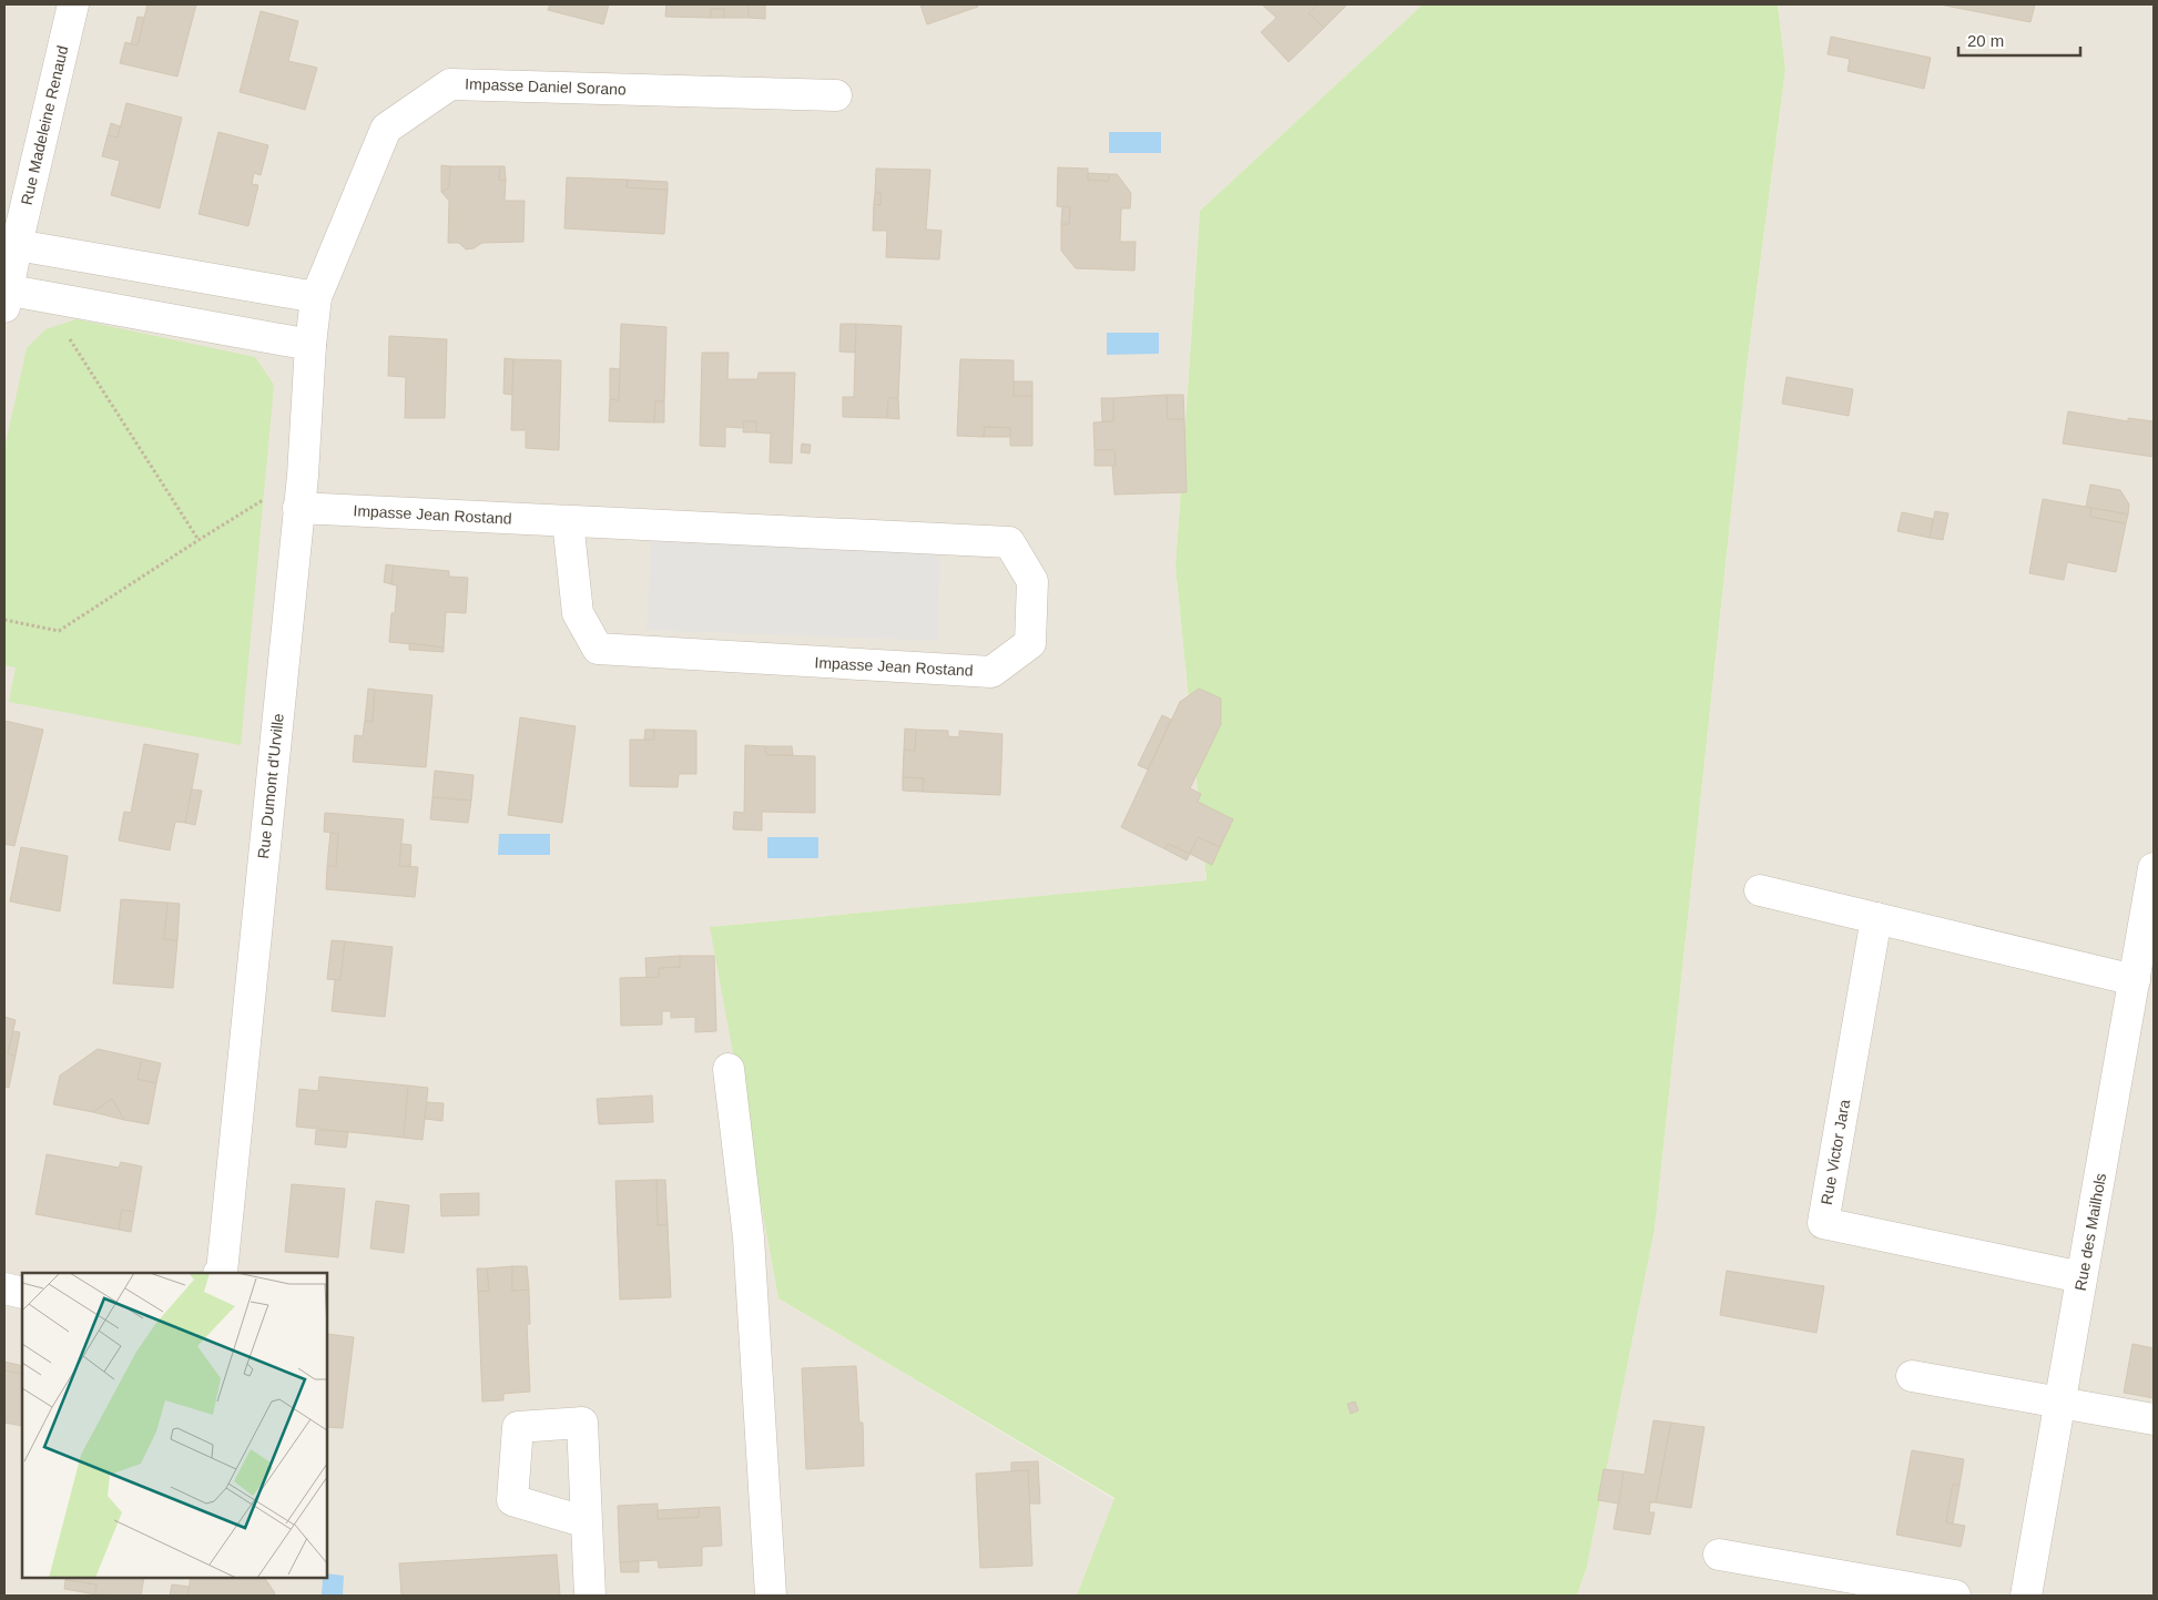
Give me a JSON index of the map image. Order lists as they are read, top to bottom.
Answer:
{
  "streets": {
    "street": [
      "Impasse Daniel Sorano",
      "Rue Madeleine Renaud",
      "Impasse Jean Rostand",
      "Rue Dumont d'Urville",
      "Rue Victor Jara",
      "Rue des Mailhols"
    ]
  },
  "crossings": [
    ["Impasse Daniel Sorano", "Rue Dumont d'Urville"],
    ["Impasse Jean Rostand", "Rue Dumont d'Urville"],
    ["Rue Victor Jara", "Rue des Mailhols"]
  ],
  "scale_bar": "20 m"
}
